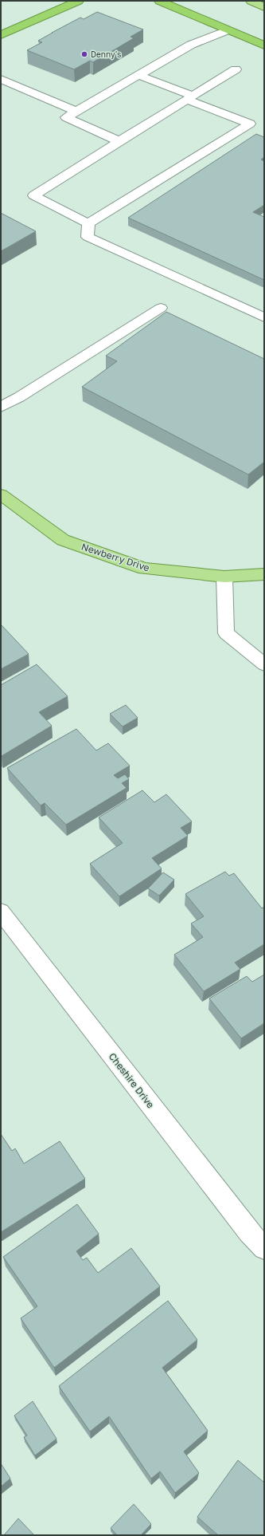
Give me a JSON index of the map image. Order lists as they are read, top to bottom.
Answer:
{
  "streets": {
    "main road": ["Newberry Drive"],
    "street": ["Cheshire Drive"]
  },
  "places": ["Denny's"]
}
